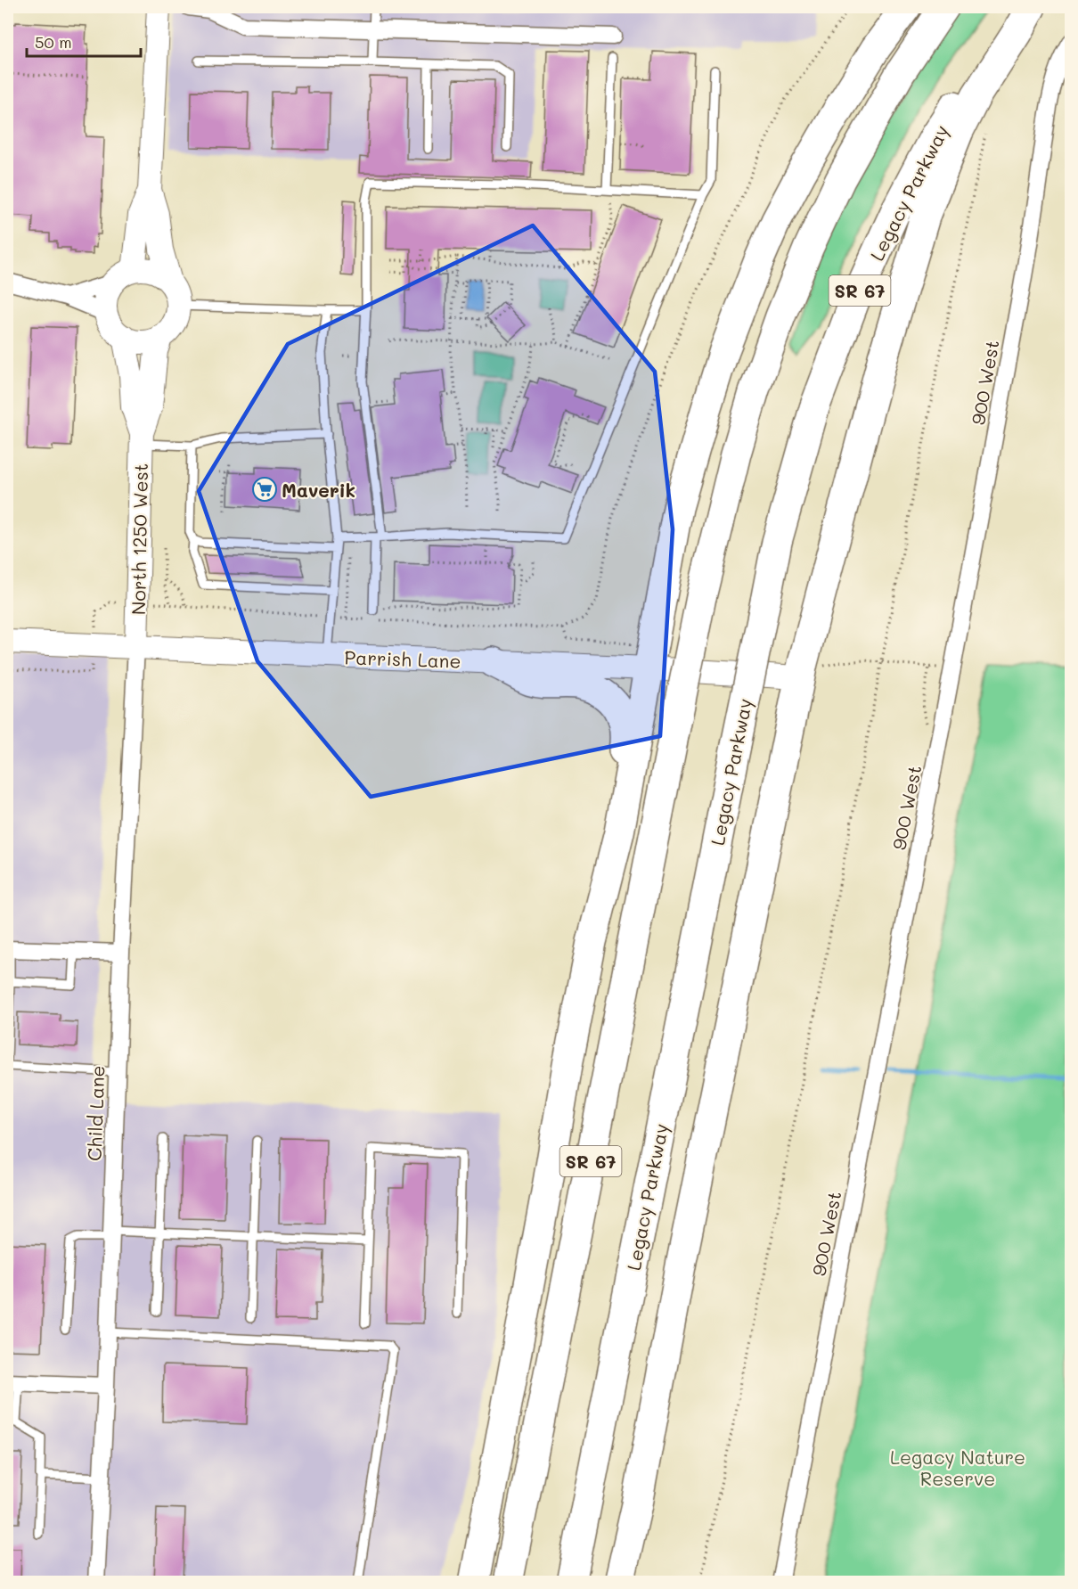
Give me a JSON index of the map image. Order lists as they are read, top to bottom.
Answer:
{
  "streets": {
    "highway": ["Legacy Parkway", "SR 67"],
    "street": [
      "900 West",
      "North 1250 West",
      "Parrish Lane",
      "Child Lane"
    ]
  },
  "crossings": [
    ["North 1250 West", "Parrish Lane"],
    ["North 1250 West", "Child Lane"],
    ["Parrish Lane", "Child Lane"]
  ],
  "parks": ["Legacy Nature Reserve"],
  "places": {
    "supermarket": ["Maverik"]
  },
  "scale_bar": "50 m"
}
